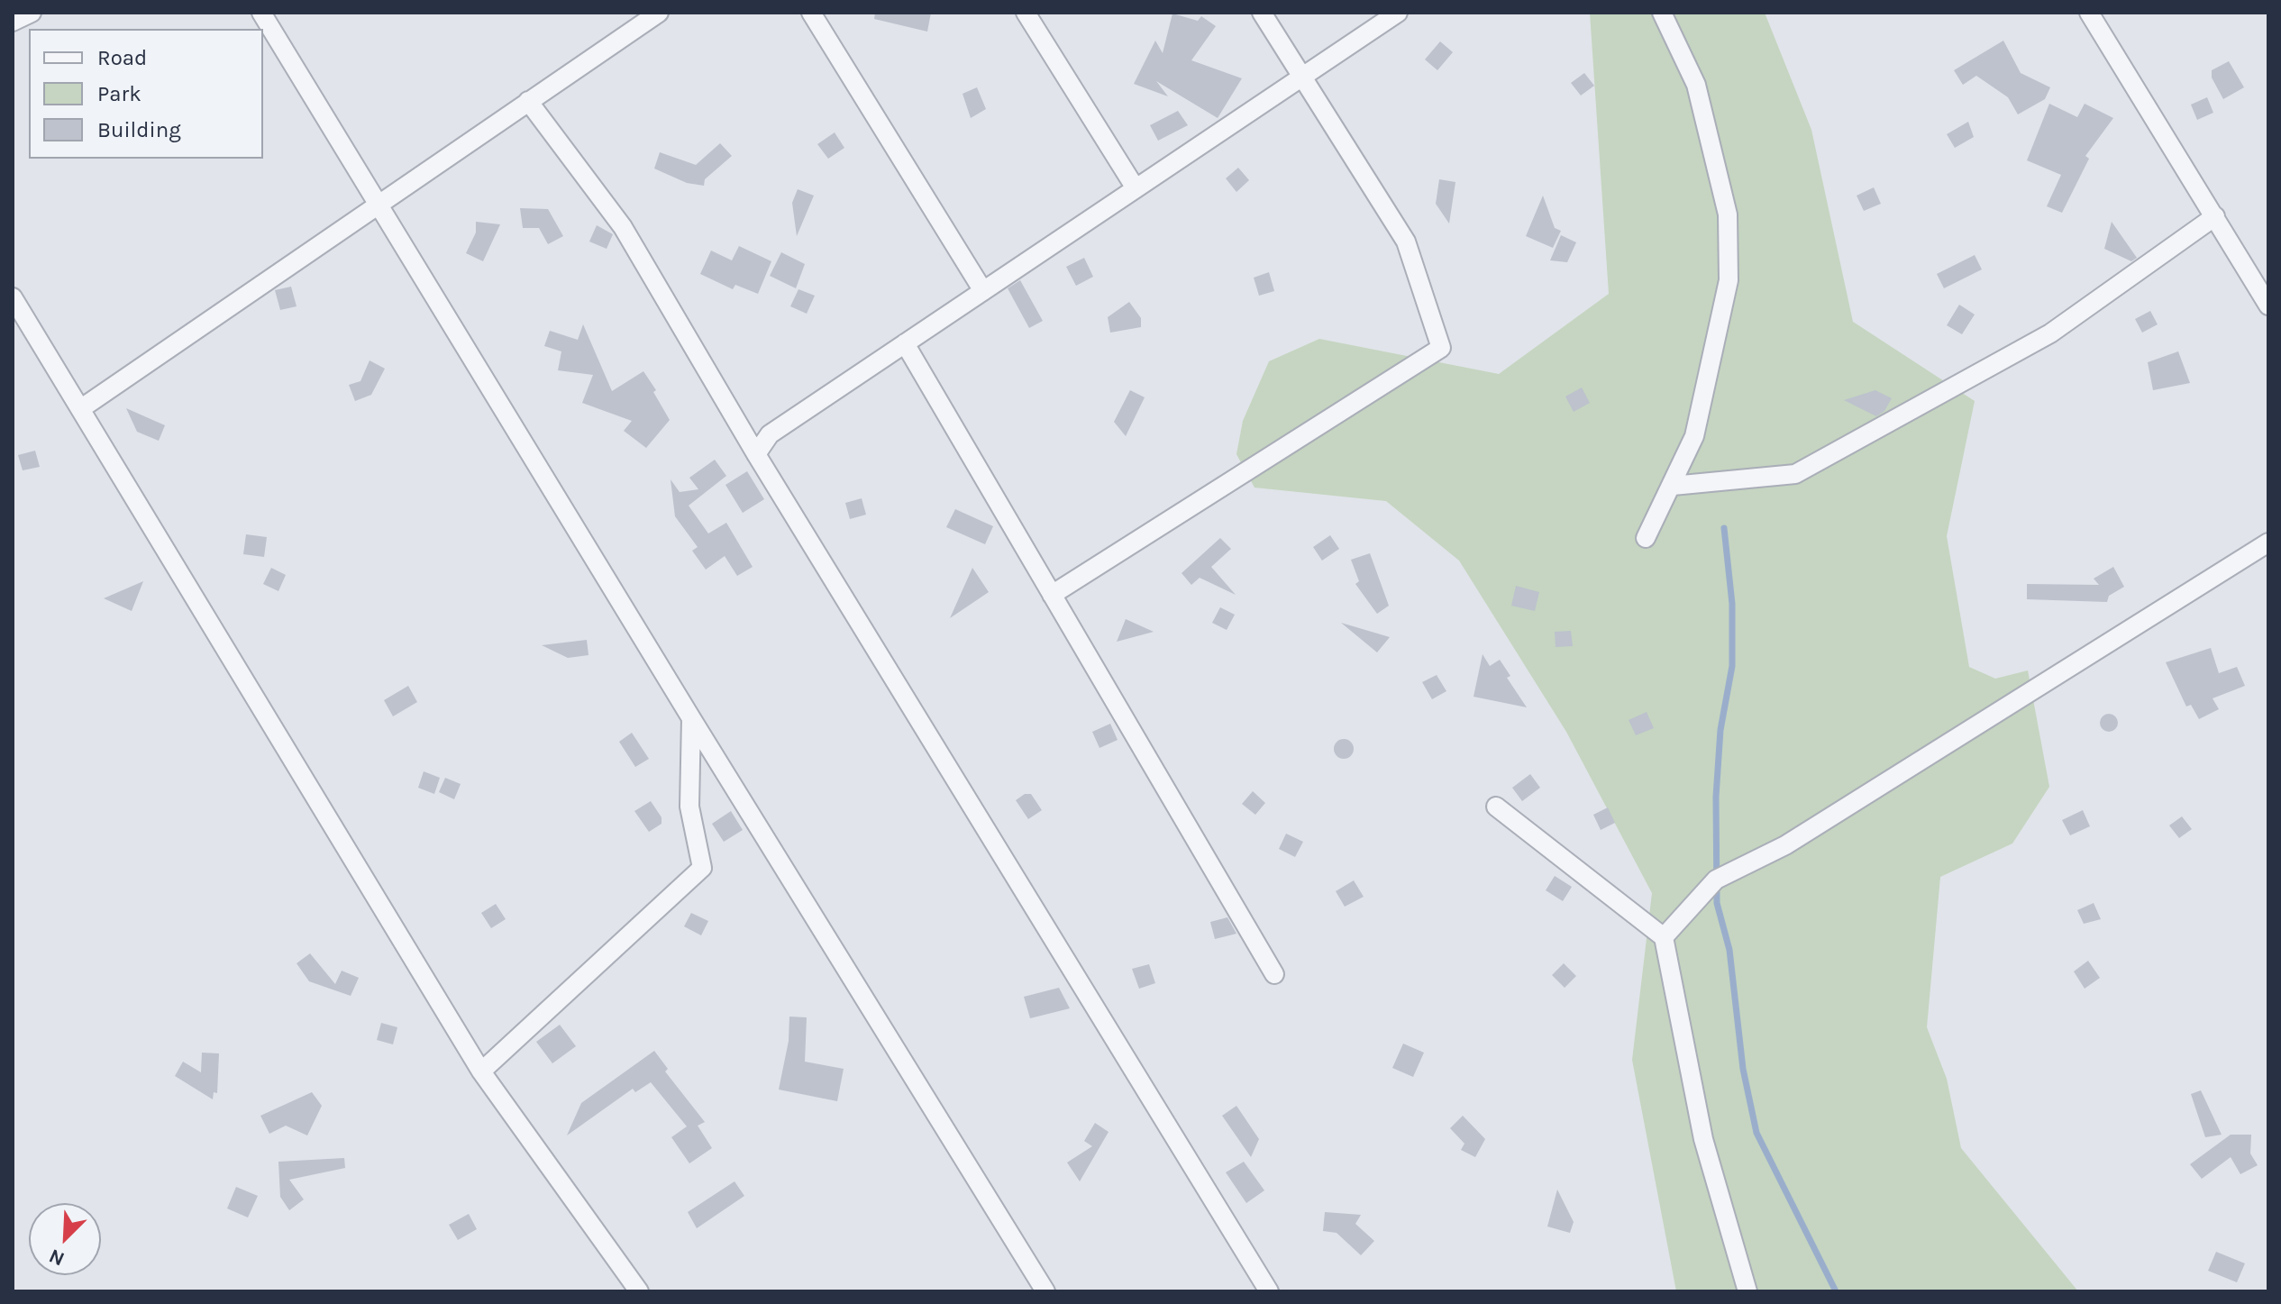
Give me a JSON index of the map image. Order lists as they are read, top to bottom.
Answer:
{
  "legend": ["Road", "Park", "Building"],
  "north": "bottom left"
}
